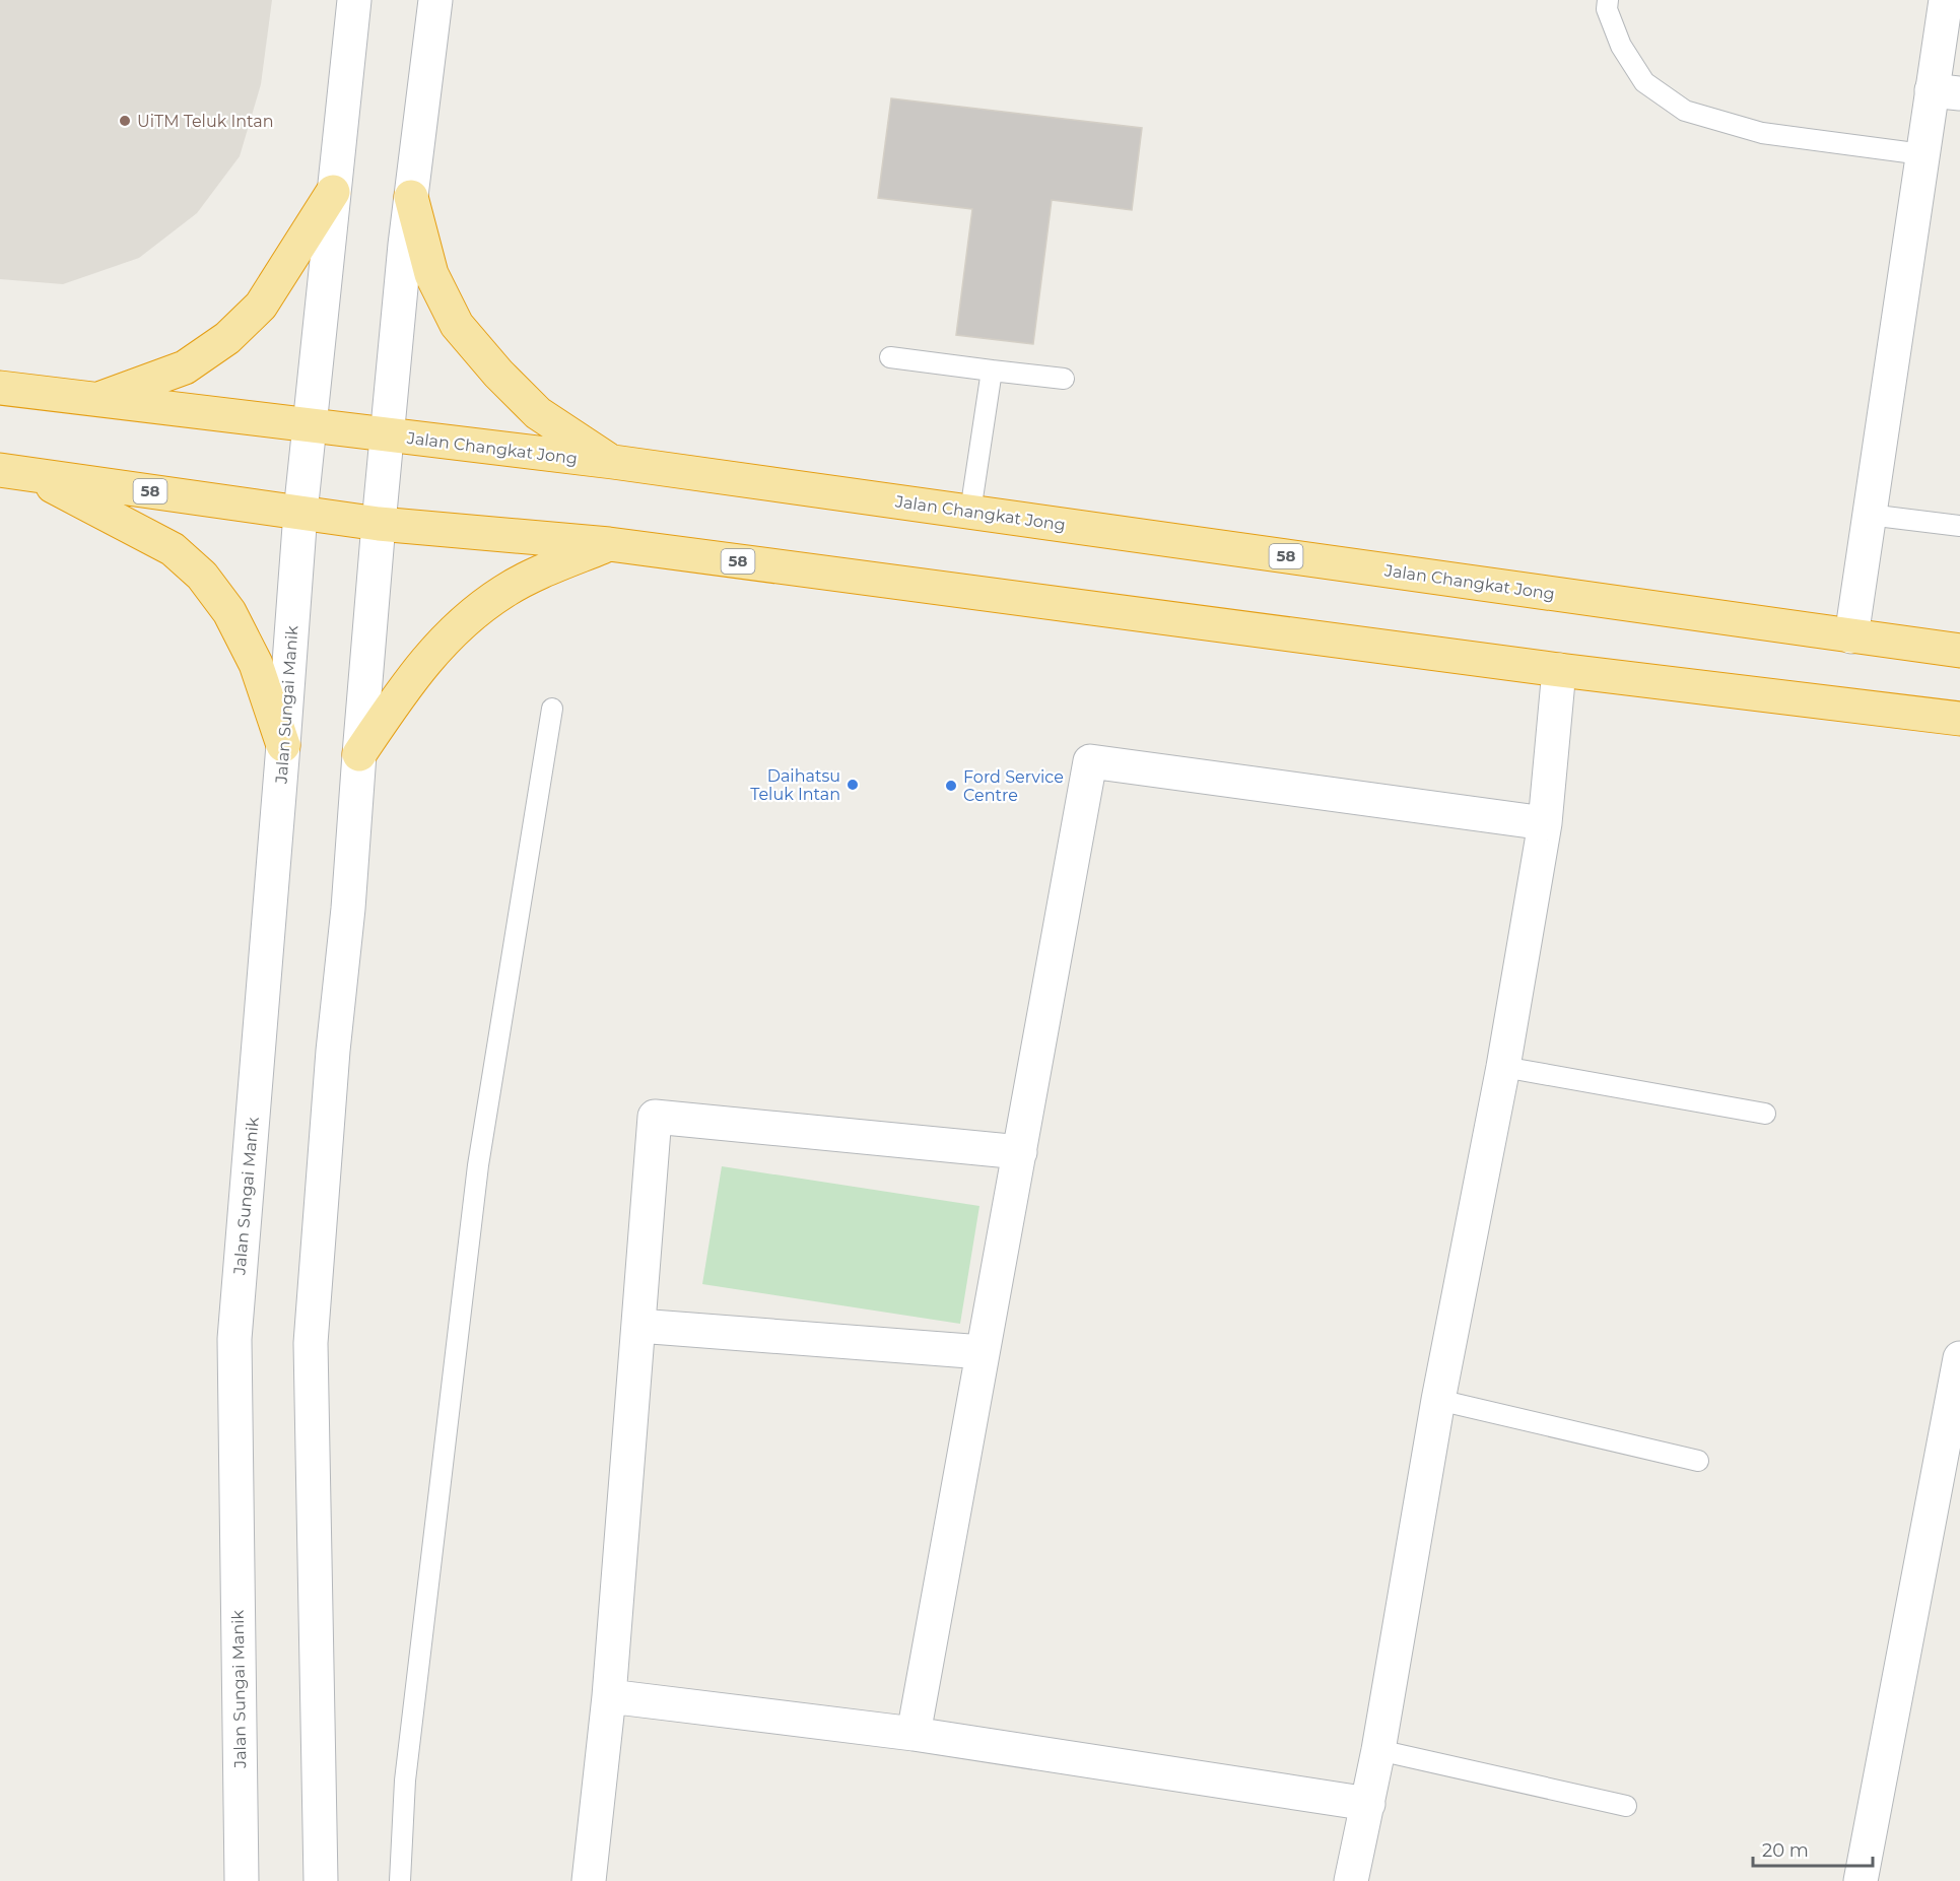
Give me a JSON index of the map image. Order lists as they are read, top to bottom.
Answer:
{
  "streets": {
    "highway": ["Jalan Changkat Jong", "58"],
    "street": ["Jalan Sungai Manik"]
  },
  "crossings": [
    ["Jalan Changkat Jong", "Jalan Sungai Manik"],
    ["58", "Jalan Sungai Manik"]
  ],
  "places": ["UiTM Teluk Intan", "Daihatsu Teluk Intan", "Ford Service Centre"],
  "scale_bar": "20 m"
}
